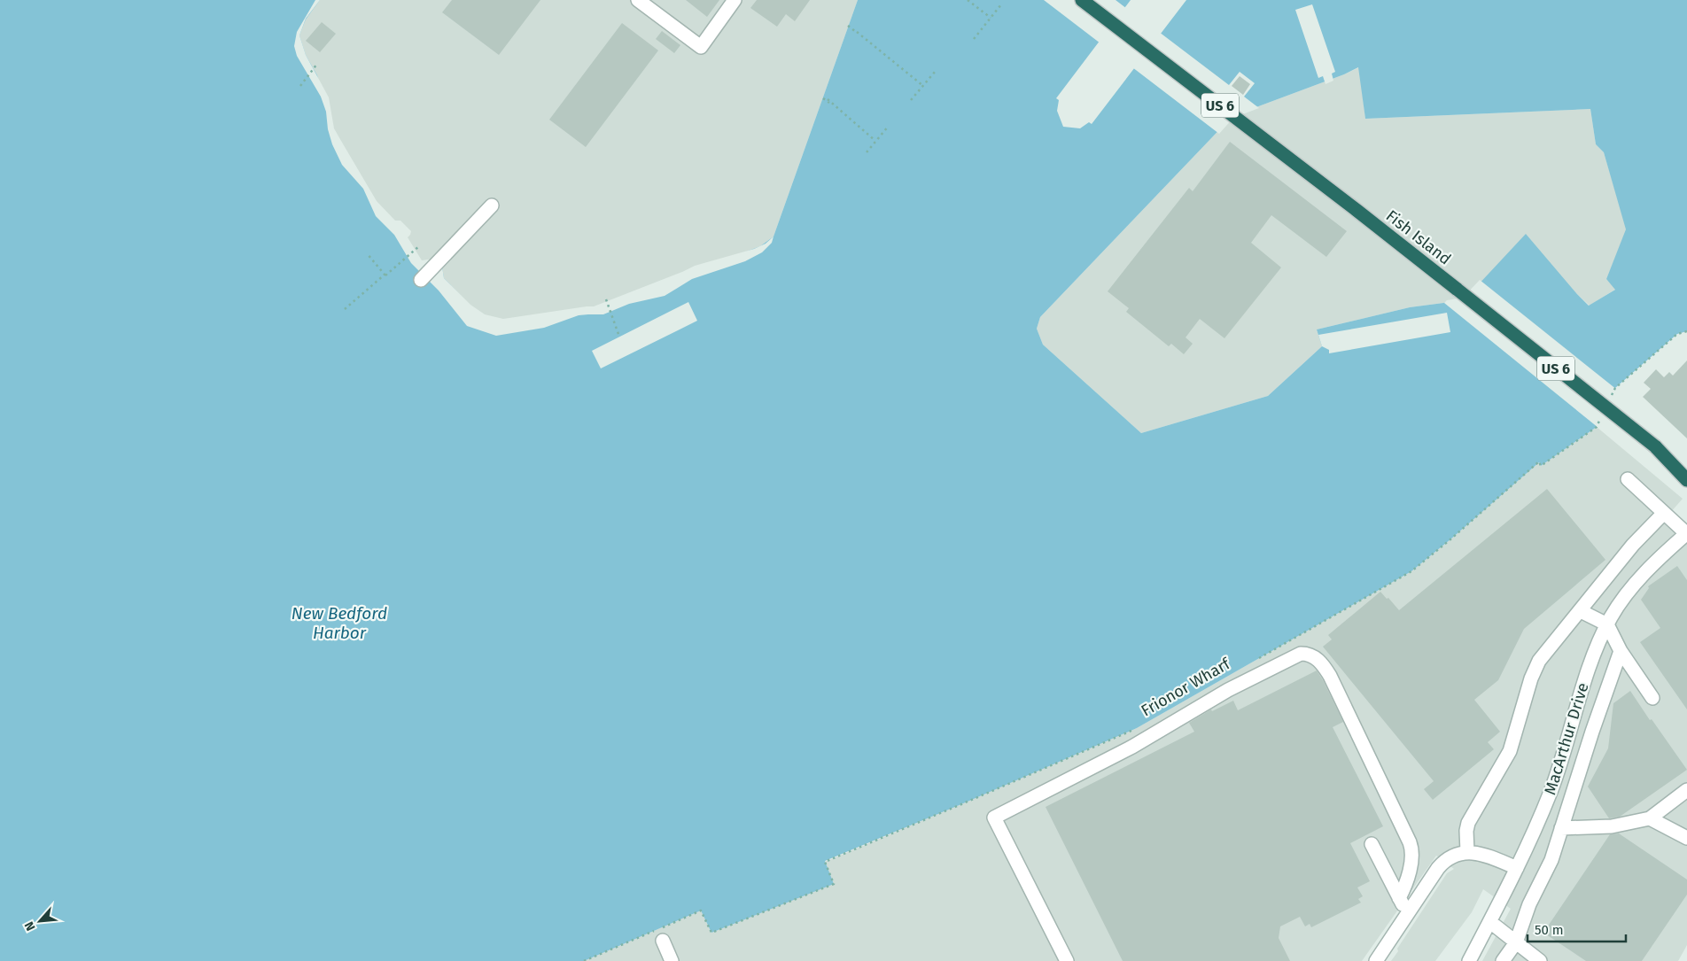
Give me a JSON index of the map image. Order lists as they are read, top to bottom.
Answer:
{
  "streets": {
    "highway": ["US 6", "Fish Island"],
    "street": ["MacArthur Drive"],
    "path": ["Frionor Wharf"]
  },
  "crossings": [
    ["US 6", "Fish Island"]
  ],
  "water": ["New Bedford Harbor"],
  "scale_bar": "50 m",
  "north": "bottom left"
}
